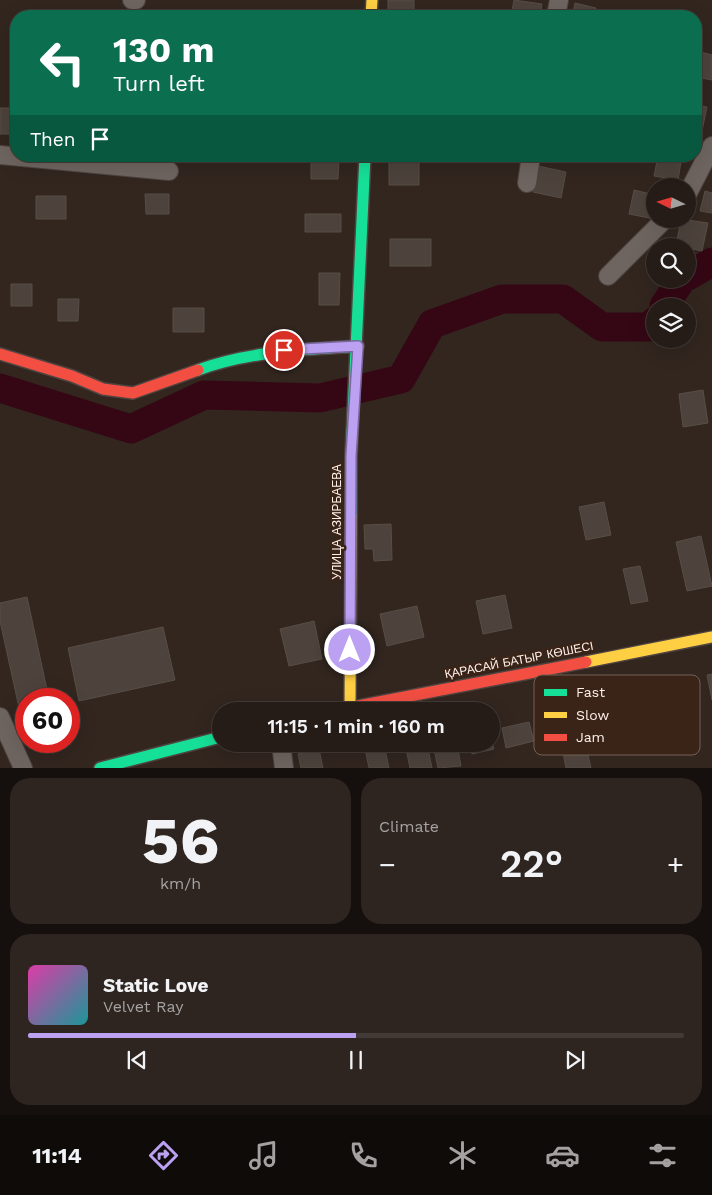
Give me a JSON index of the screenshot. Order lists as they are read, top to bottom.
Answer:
{
  "streets": {
    "main road": ["УЛИЦА АЗИРБАЕВА", "ҚАРАСАЙ БАТЫР КӨШЕСІ"]
  },
  "legend": ["Fast", "Slow", "Jam"],
  "north": "left",
  "page": {
    "turn": ["130 m", "Turn left"],
    "then": "Then",
    "limit": "60",
    "trip": "11:15 · 1 min · 160 m",
    "tile": [
      ["56", "km/h"],
      "Climate"
    ],
    "heat": ["−", "22°", "+"],
    "song": ["Static Love", "Velvet Ray"],
    "tabs": "11:14"
  }
}
